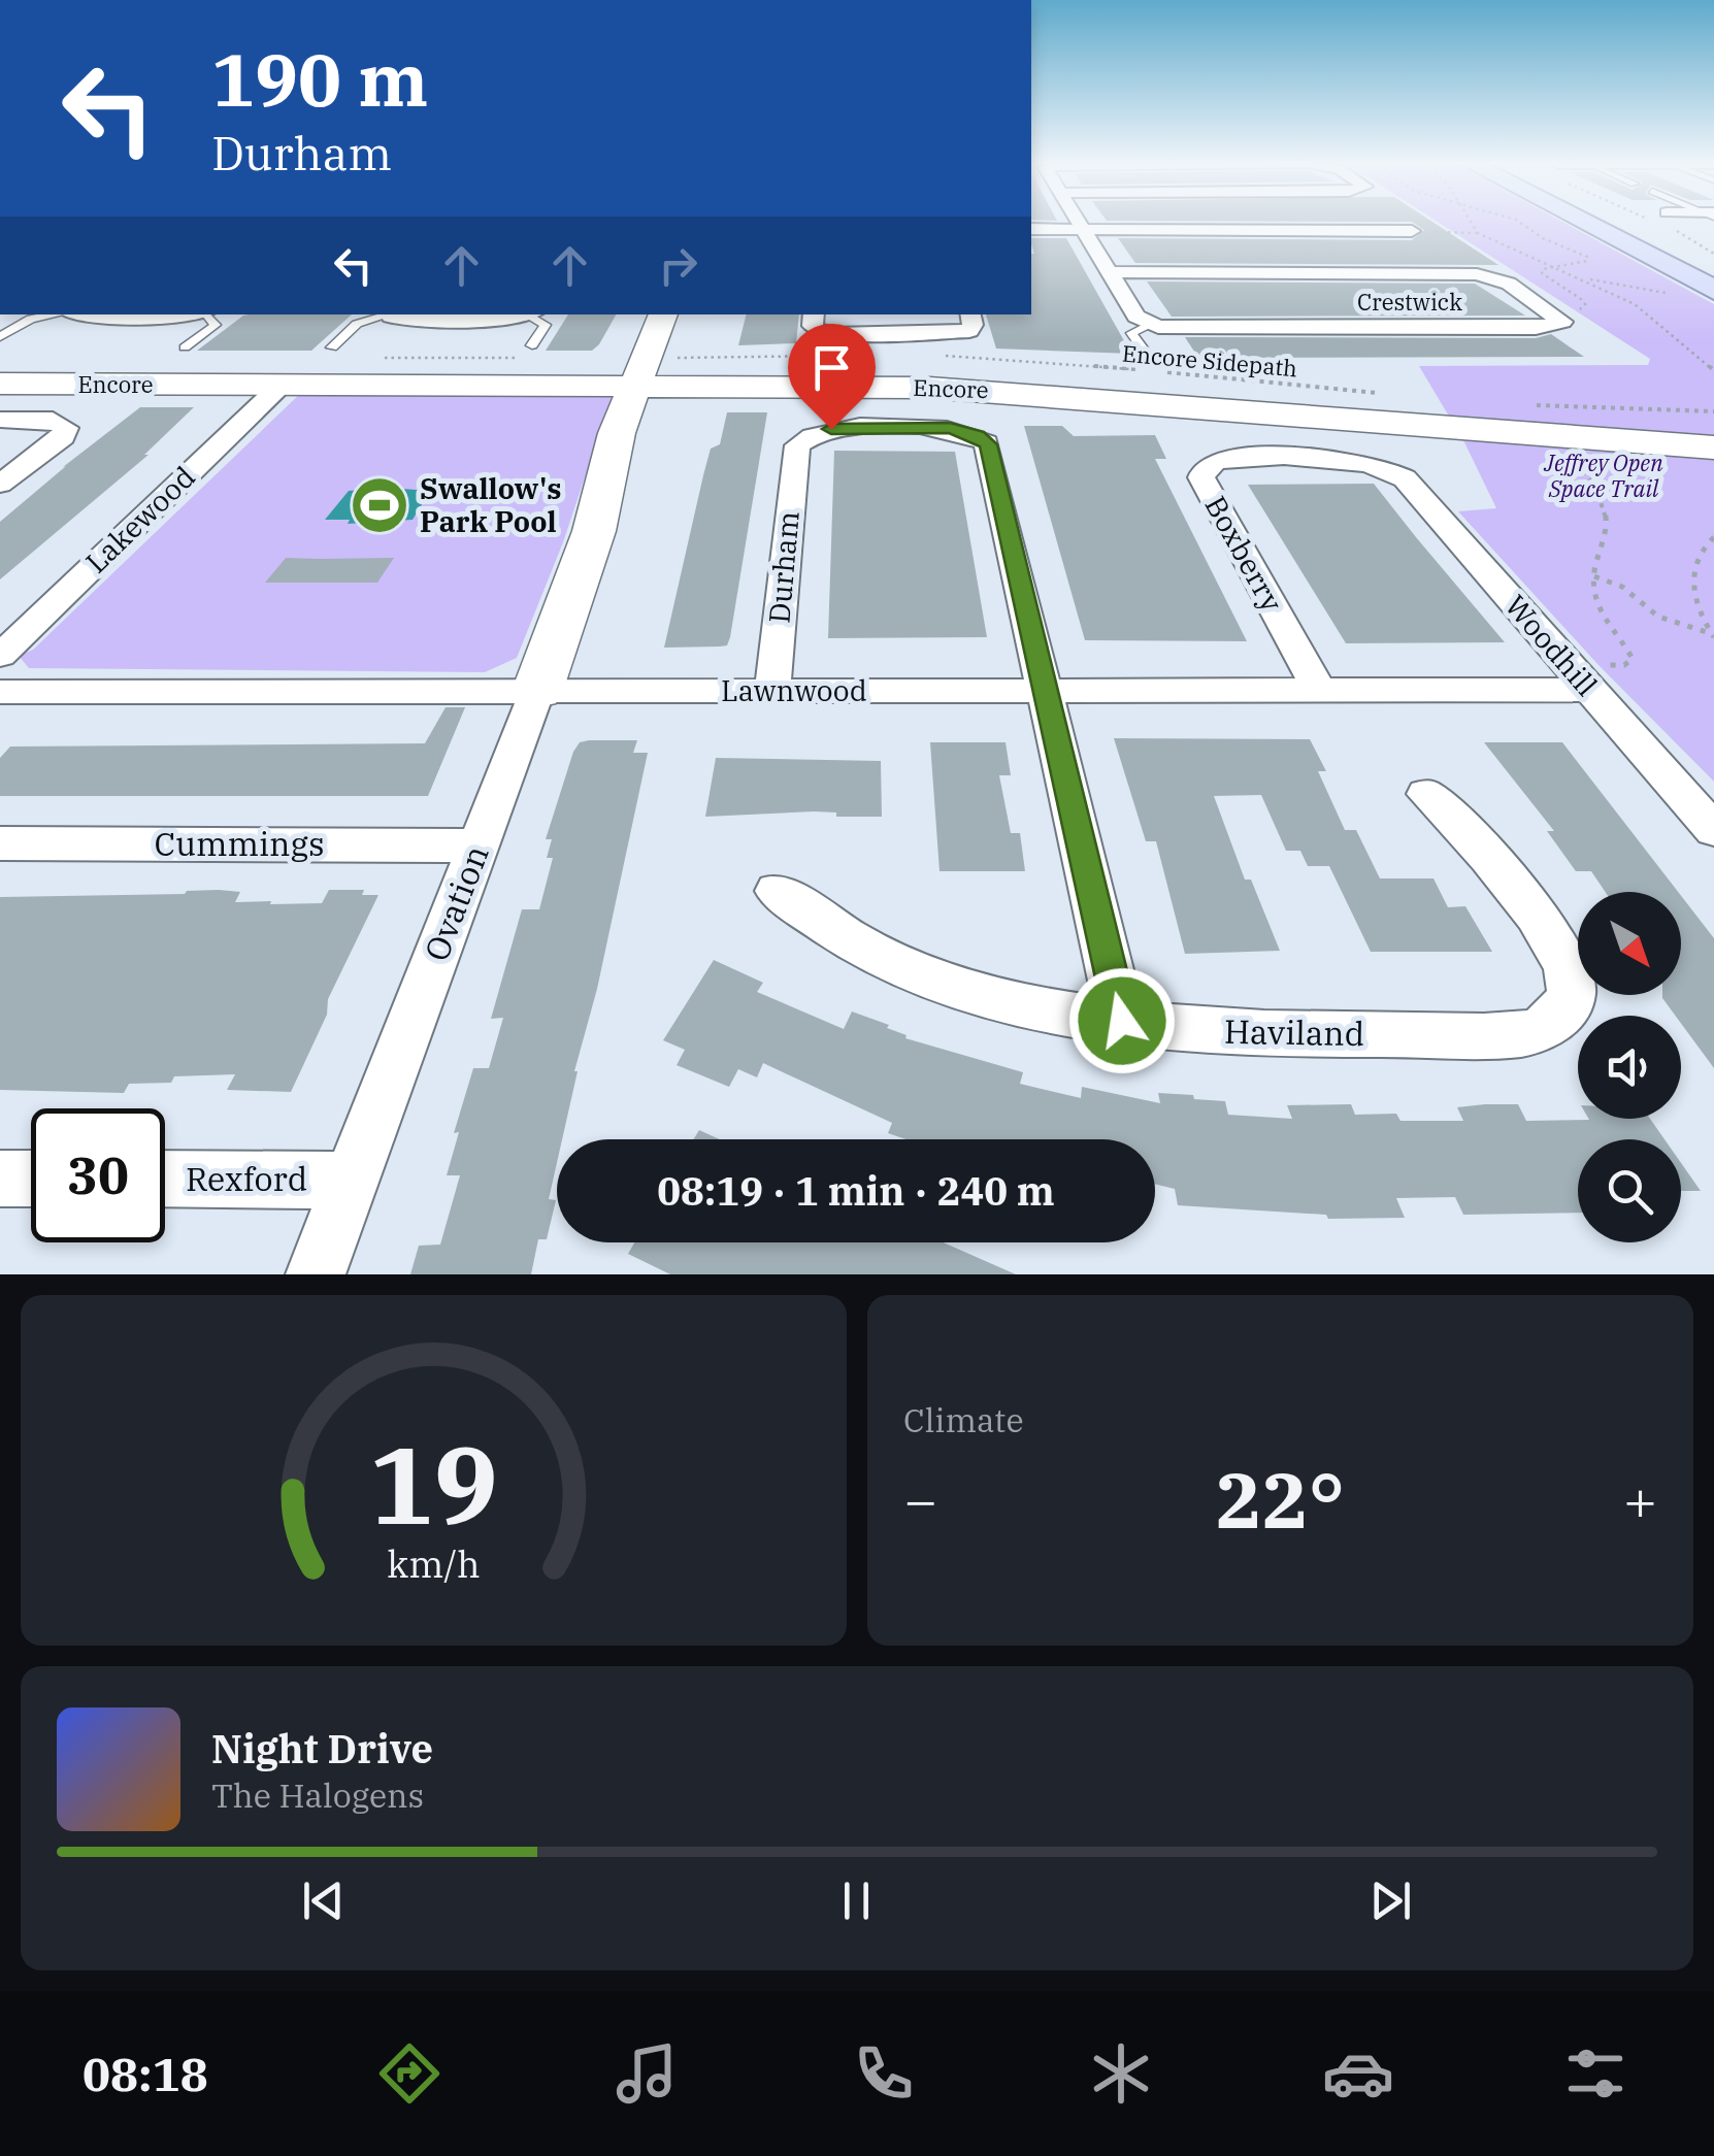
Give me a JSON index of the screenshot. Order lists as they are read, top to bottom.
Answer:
{
  "streets": {
    "street": [
      "Crestwick",
      "Encore",
      "Lakewood",
      "Boxberry",
      "Durham",
      "Woodhill",
      "Lawnwood",
      "Cummings",
      "Ovation",
      "Haviland",
      "Rexford"
    ],
    "path": ["Encore Sidepath"]
  },
  "crossings": [
    ["Encore", "Lakewood"],
    ["Encore", "Ovation"],
    ["Boxberry", "Woodhill"],
    ["Boxberry", "Lawnwood"],
    ["Durham", "Lawnwood"],
    ["Woodhill", "Lawnwood"],
    ["Lawnwood", "Ovation"],
    ["Cummings", "Ovation"],
    ["Ovation", "Rexford"]
  ],
  "parks": ["Jeffrey Open Space Trail"],
  "places": {
    "sports": ["Swallow's Park Pool"]
  },
  "north": "bottom right",
  "page": {
    "turn": ["190 m", "Durham"],
    "limit": "30",
    "trip": "08:19 · 1 min · 240 m",
    "tile": "Climate",
    "heat": ["−", "22°", "+"],
    "song": ["Night Drive", "The Halogens"],
    "tabs": "08:18",
    "gauge": ["19", "km/h"]
  }
}
